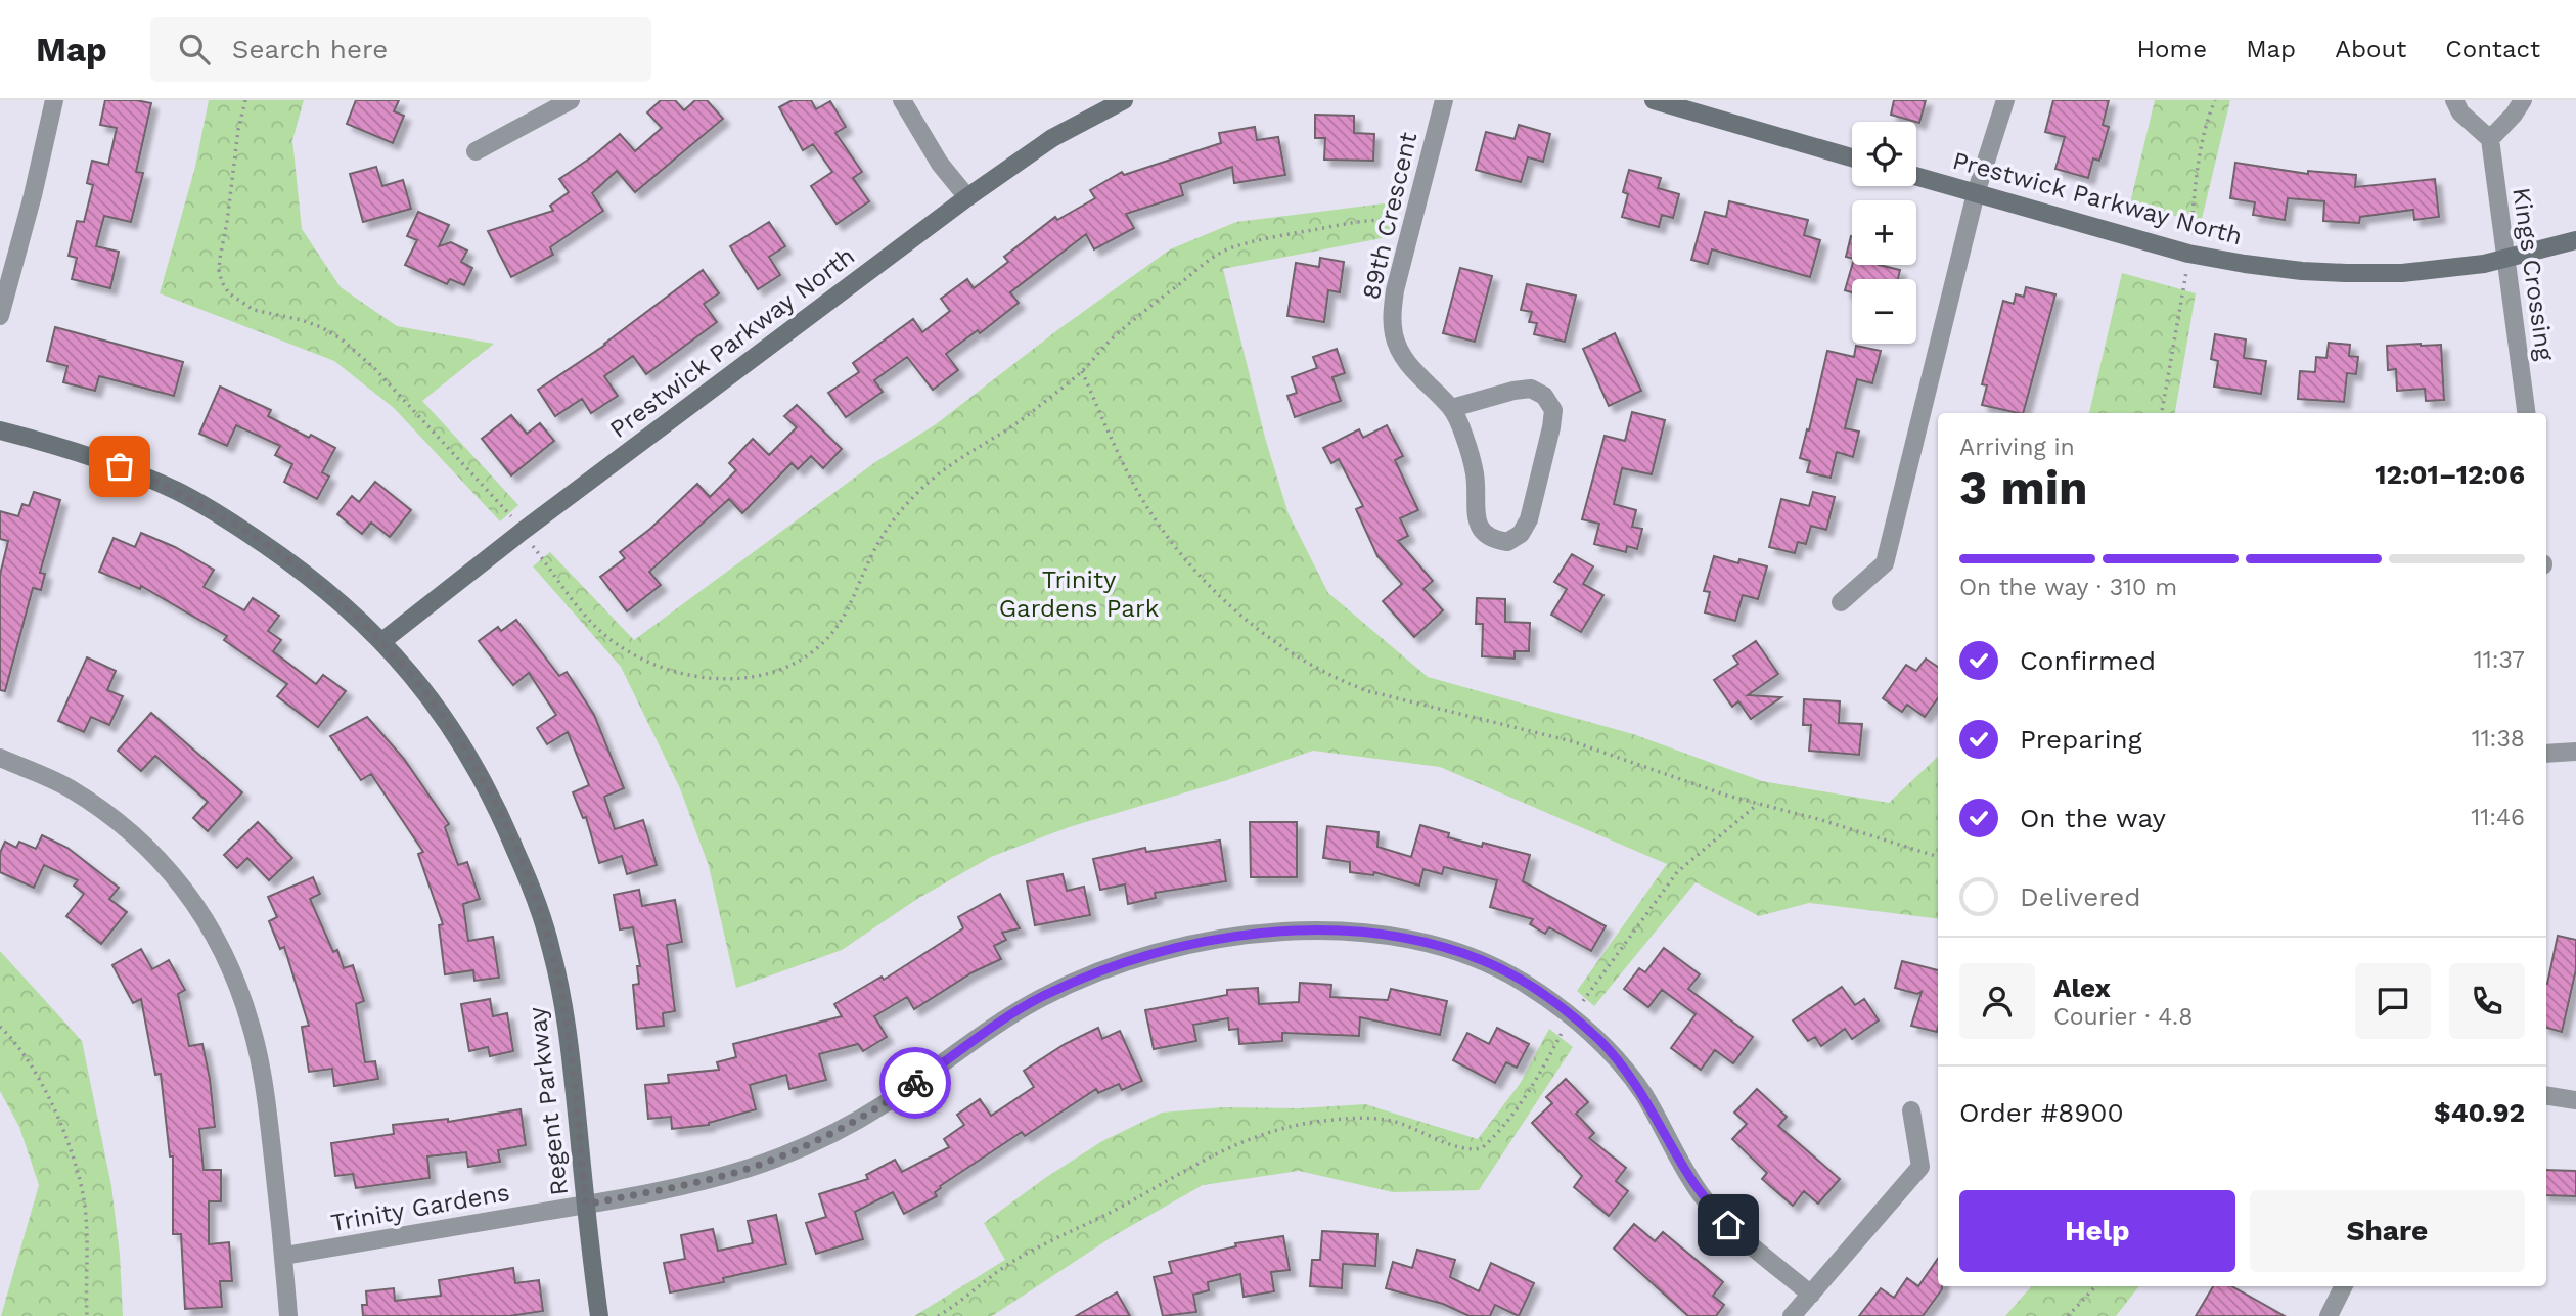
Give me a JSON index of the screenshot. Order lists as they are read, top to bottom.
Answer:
{
  "streets": {
    "street": [
      "Prestwick Parkway North",
      "89th Crescent",
      "Kings Crossing",
      "Regent Parkway",
      "Trinity Gardens"
    ]
  },
  "crossings": [
    ["Prestwick Parkway North", "Kings Crossing"],
    ["Prestwick Parkway North", "Regent Parkway"],
    ["Regent Parkway", "Trinity Gardens"]
  ],
  "parks": ["Trinity Gardens Park"],
  "page": {
    "header": "Map",
    "search": "Search here",
    "nav": [
      "Home",
      "Map",
      "About",
      "Contact"
    ],
    "map_buttons": ["+", "−"],
    "heading": ["3 min", "Arriving in", "12:01–12:06"],
    "panel": [
      "Alex",
      "Courier · 4.8",
      "Order #8900",
      "$40.92"
    ],
    "bar": "On the way · 310 m",
    "list": [
      ["Confirmed", "11:37"],
      ["Preparing", "11:38"],
      ["On the way", "11:46"],
      "Delivered"
    ],
    "buttons": ["Help", "Share"]
  }
}
